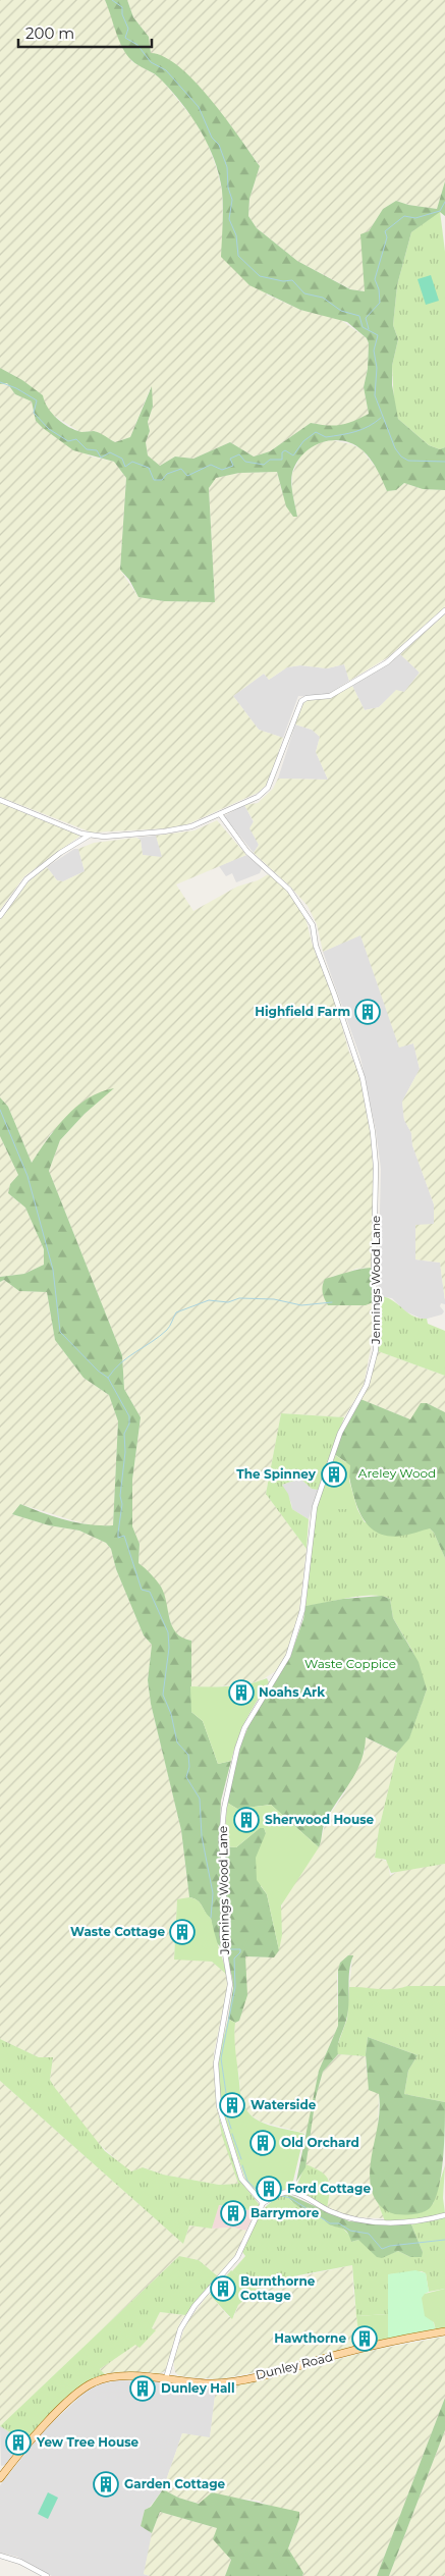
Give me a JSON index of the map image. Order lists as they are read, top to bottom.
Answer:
{
  "streets": {
    "main road": ["Dunley Road"],
    "street": ["Jennings Wood Lane"]
  },
  "parks": ["Areley Wood", "Waste Coppice"],
  "places": {
    "building": [
      "Highfield Farm",
      "The Spinney",
      "Noahs Ark",
      "Sherwood House",
      "Waste Cottage",
      "Waterside",
      "Old Orchard",
      "Ford Cottage",
      "Barrymore",
      "Burnthorne Cottage",
      "Hawthorne",
      "Dunley Hall",
      "Yew Tree House",
      "Garden Cottage"
    ]
  },
  "scale_bar": "200 m"
}
